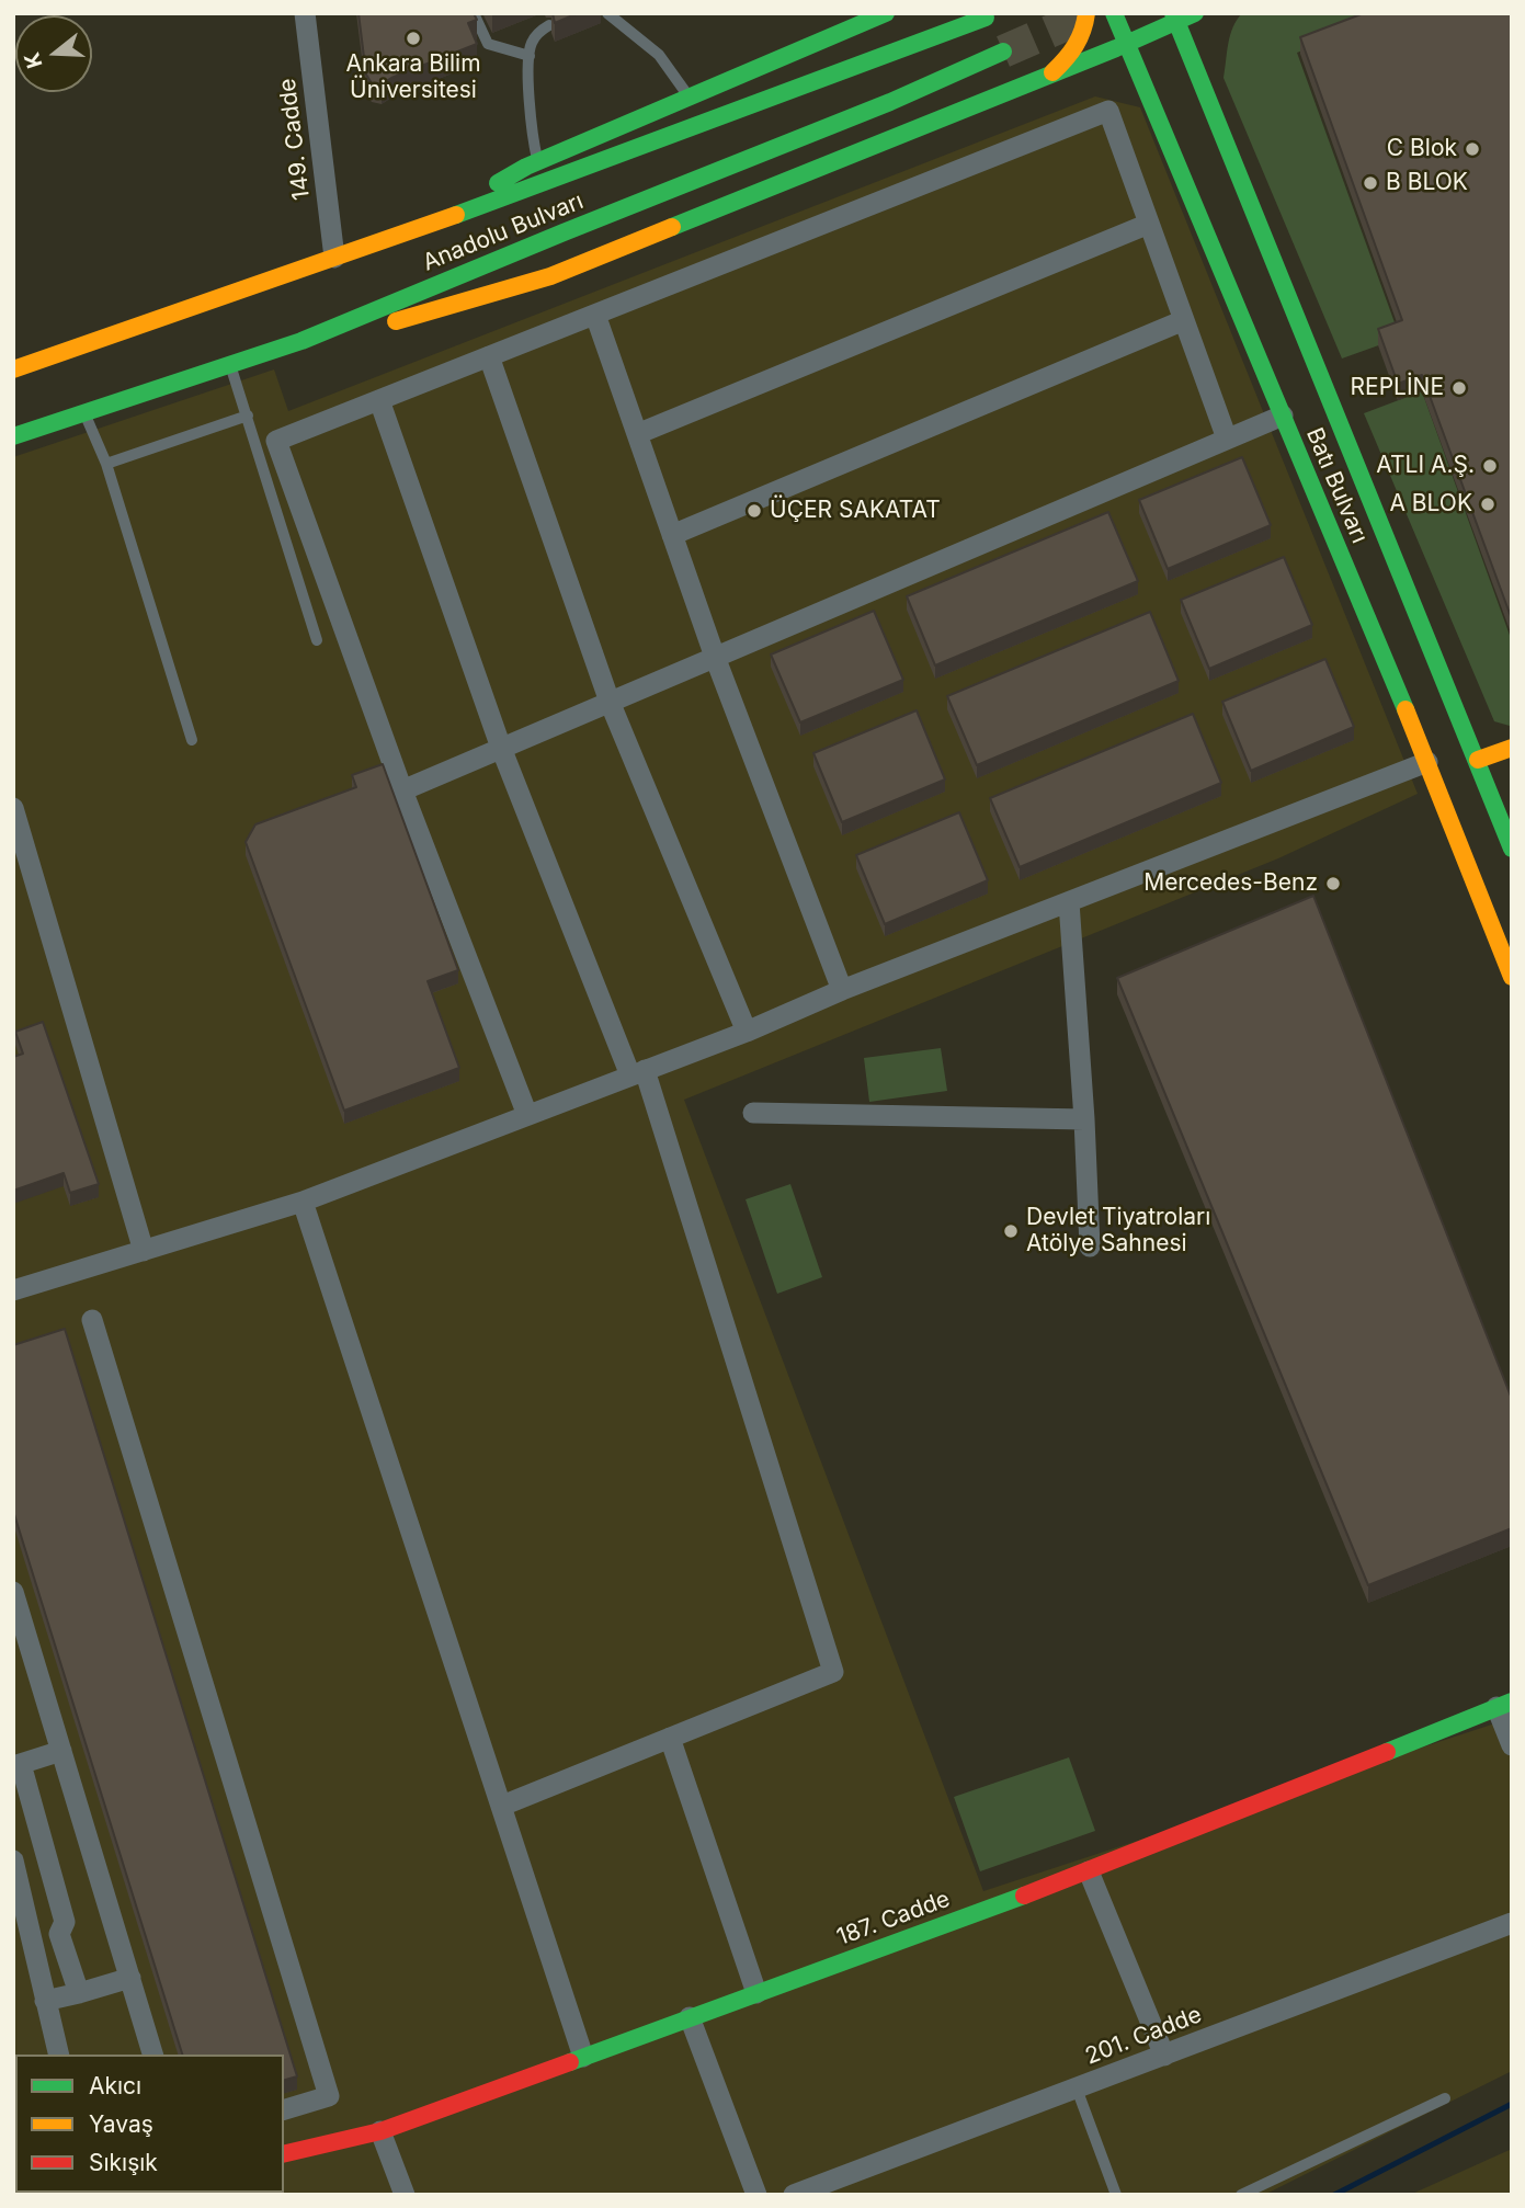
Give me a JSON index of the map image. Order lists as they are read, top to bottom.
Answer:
{
  "streets": {
    "main road": ["Anadolu Bulvarı", "Batı Bulvarı", "187. Cadde"],
    "street": ["149. Cadde", "201. Cadde"]
  },
  "crossings": [
    ["149. Cadde", "Anadolu Bulvarı"]
  ],
  "places": [
    "Ankara Bilim Üniversitesi",
    "C Blok",
    "B BLOK",
    "REPLİNE",
    "ATLI A.Ş.",
    "A BLOK",
    "ÜÇER SAKATAT",
    "Mercedes-Benz",
    "Devlet Tiyatroları Atölye Sahnesi"
  ],
  "legend": ["Akıcı", "Yavaş", "Sıkışık"],
  "north": "left"
}
